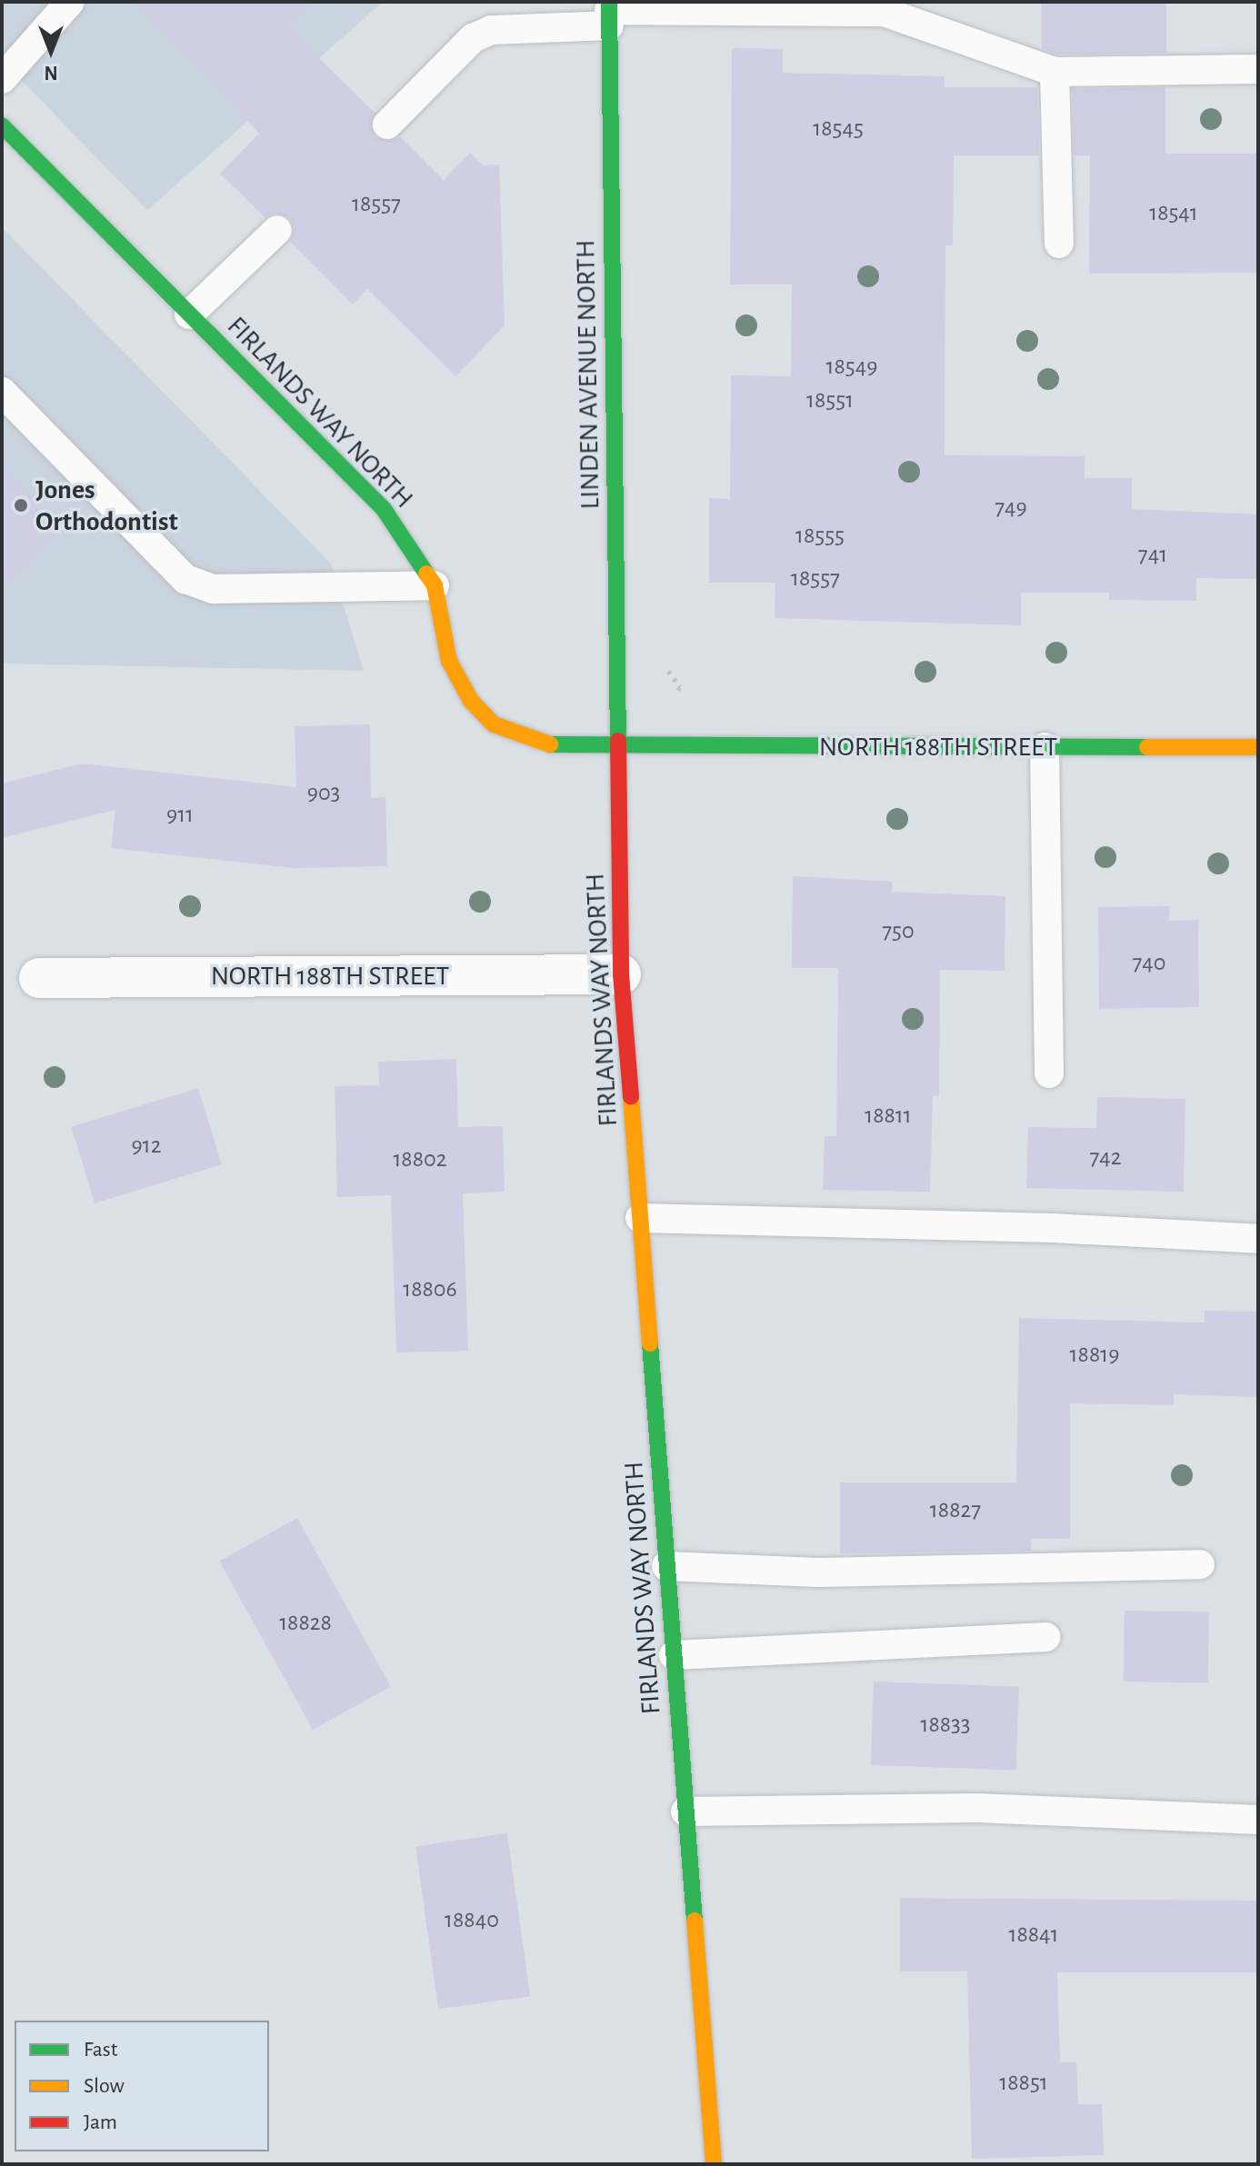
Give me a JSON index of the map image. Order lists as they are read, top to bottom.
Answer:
{
  "streets": {
    "street": ["LINDEN AVENUE NORTH", "FIRLANDS WAY NORTH", "NORTH 188TH STREET"]
  },
  "crossings": [
    ["LINDEN AVENUE NORTH", "FIRLANDS WAY NORTH"],
    ["LINDEN AVENUE NORTH", "NORTH 188TH STREET"],
    ["FIRLANDS WAY NORTH", "NORTH 188TH STREET"]
  ],
  "places": ["Jones Orthodontist"],
  "house_numbers": [
    "18545",
    "18557",
    "18541",
    "18549",
    "18551",
    "749",
    "18555",
    "741",
    "18557",
    "903",
    "911",
    "750",
    "740",
    "18811",
    "912",
    "742",
    "18802",
    "18806",
    "18819",
    "18827",
    "18828",
    "18833",
    "18840",
    "18841",
    "18851"
  ],
  "legend": ["Fast", "Slow", "Jam"],
  "north": "bottom"
}
